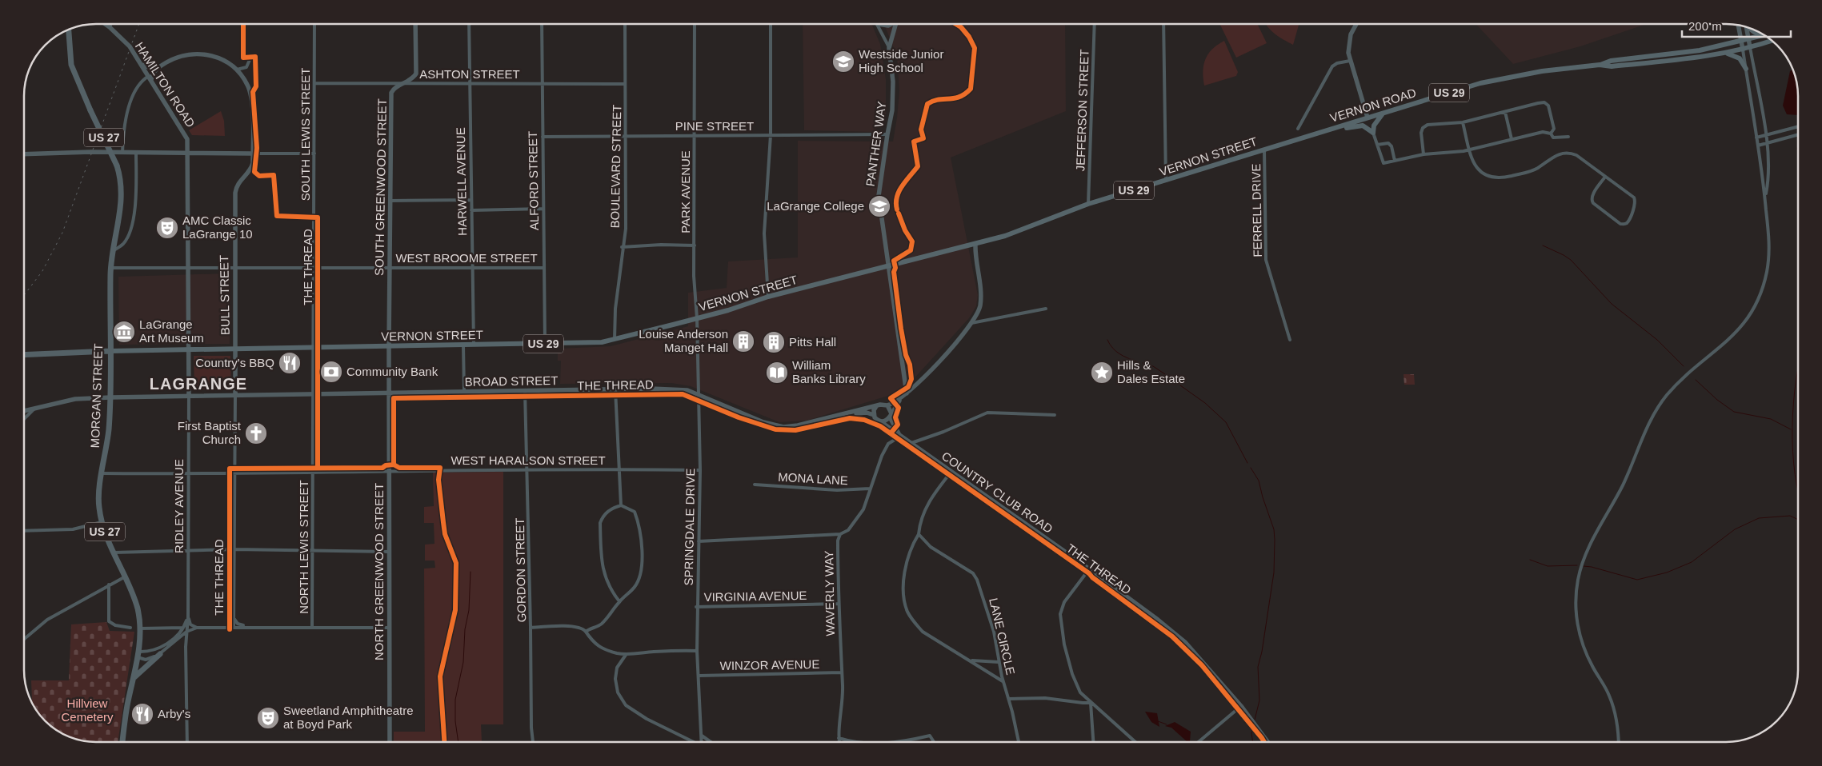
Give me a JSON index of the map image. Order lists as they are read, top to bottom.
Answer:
{
  "streets": {
    "highway": ["US 27", "MORGAN STREET"],
    "main road": ["US 29", "VERNON ROAD", "VERNON STREET"],
    "street": [
      "ASHTON STREET",
      "HAMILTON ROAD",
      "JEFFERSON STREET",
      "PINE STREET",
      "SOUTH LEWIS STREET",
      "PANTHER WAY",
      "BOULEVARD STREET",
      "ALFORD STREET",
      "HARWELL AVENUE",
      "SOUTH GREENWOOD STREET",
      "PARK AVENUE",
      "FERRELL DRIVE",
      "WEST BROOME STREET",
      "BULL STREET",
      "BROAD STREET",
      "WEST HARALSON STREET",
      "MONA LANE",
      "COUNTRY CLUB ROAD",
      "RIDLEY AVENUE",
      "SPRINGDALE DRIVE",
      "NORTH LEWIS STREET",
      "GORDON STREET",
      "NORTH GREENWOOD STREET",
      "WAVERLY WAY",
      "VIRGINIA AVENUE",
      "LANE CIRCLE",
      "WINZOR AVENUE"
    ],
    "cycle path": ["THE THREAD"]
  },
  "crossings": [
    ["ASHTON STREET", "SOUTH LEWIS STREET"],
    ["ASHTON STREET", "BOULEVARD STREET"],
    ["ASHTON STREET", "ALFORD STREET"],
    ["ASHTON STREET", "HARWELL AVENUE"],
    ["ASHTON STREET", "SOUTH GREENWOOD STREET"],
    ["HAMILTON ROAD", "US 29"],
    ["HAMILTON ROAD", "VERNON STREET"],
    ["HAMILTON ROAD", "WEST BROOME STREET"],
    ["HAMILTON ROAD", "BROAD STREET"],
    ["HAMILTON ROAD", "RIDLEY AVENUE"],
    ["US 29", "VERNON STREET"],
    ["US 29", "MORGAN STREET"],
    ["VERNON ROAD", "VERNON STREET"],
    ["JEFFERSON STREET", "VERNON STREET"],
    ["PINE STREET", "PANTHER WAY"],
    ["PINE STREET", "BOULEVARD STREET"],
    ["PINE STREET", "ALFORD STREET"],
    ["PINE STREET", "PARK AVENUE"],
    ["SOUTH LEWIS STREET", "VERNON STREET"],
    ["SOUTH LEWIS STREET", "WEST BROOME STREET"],
    ["SOUTH LEWIS STREET", "NORTH LEWIS STREET"],
    ["US 27", "MORGAN STREET"],
    ["PANTHER WAY", "VERNON STREET"],
    ["VERNON STREET", "BOULEVARD STREET"],
    ["VERNON STREET", "ALFORD STREET"],
    ["VERNON STREET", "HARWELL AVENUE"],
    ["VERNON STREET", "SOUTH GREENWOOD STREET"],
    ["VERNON STREET", "PARK AVENUE"],
    ["VERNON STREET", "FERRELL DRIVE"],
    ["VERNON STREET", "BULL STREET"],
    ["VERNON STREET", "SPRINGDALE DRIVE"],
    ["VERNON STREET", "NORTH LEWIS STREET"],
    ["VERNON STREET", "NORTH GREENWOOD STREET"],
    ["ALFORD STREET", "WEST BROOME STREET"],
    ["HARWELL AVENUE", "WEST BROOME STREET"],
    ["SOUTH GREENWOOD STREET", "WEST BROOME STREET"],
    ["SOUTH GREENWOOD STREET", "NORTH GREENWOOD STREET"],
    ["PARK AVENUE", "SPRINGDALE DRIVE"],
    ["WEST BROOME STREET", "BULL STREET"],
    ["WEST BROOME STREET", "MORGAN STREET"],
    ["BULL STREET", "BROAD STREET"],
    ["BROAD STREET", "MORGAN STREET"],
    ["BROAD STREET", "COUNTRY CLUB ROAD"],
    ["BROAD STREET", "RIDLEY AVENUE"],
    ["BROAD STREET", "SPRINGDALE DRIVE"],
    ["BROAD STREET", "NORTH LEWIS STREET"],
    ["BROAD STREET", "GORDON STREET"],
    ["BROAD STREET", "NORTH GREENWOOD STREET"],
    ["MORGAN STREET", "WEST HARALSON STREET"],
    ["WEST HARALSON STREET", "RIDLEY AVENUE"],
    ["WEST HARALSON STREET", "SPRINGDALE DRIVE"],
    ["WEST HARALSON STREET", "NORTH LEWIS STREET"],
    ["WEST HARALSON STREET", "GORDON STREET"],
    ["WEST HARALSON STREET", "NORTH GREENWOOD STREET"],
    ["MONA LANE", "WAVERLY WAY"],
    ["COUNTRY CLUB ROAD", "WAVERLY WAY"],
    ["SPRINGDALE DRIVE", "VIRGINIA AVENUE"],
    ["SPRINGDALE DRIVE", "WINZOR AVENUE"],
    ["WAVERLY WAY", "VIRGINIA AVENUE"],
    ["WAVERLY WAY", "WINZOR AVENUE"]
  ],
  "districts": ["LAGRANGE"],
  "parks": ["Hillview Cemetery"],
  "places": {
    "school or university": ["Westside Junior High School", "LaGrange College"],
    "theatre": ["AMC Classic LaGrange 10", "Sweetland Amphitheatre at Boyd Park"],
    "museum": ["LaGrange Art Museum"],
    "building": ["Louise Anderson Manget Hall", "Pitts Hall"],
    "restaurant": ["Country's BBQ", "Arby's"],
    "bank": ["Community Bank"],
    "library": ["William Banks Library"],
    "place": ["Hills & Dales Estate"],
    "church": ["First Baptist Church"]
  },
  "scale_bar": "200 m"
}
